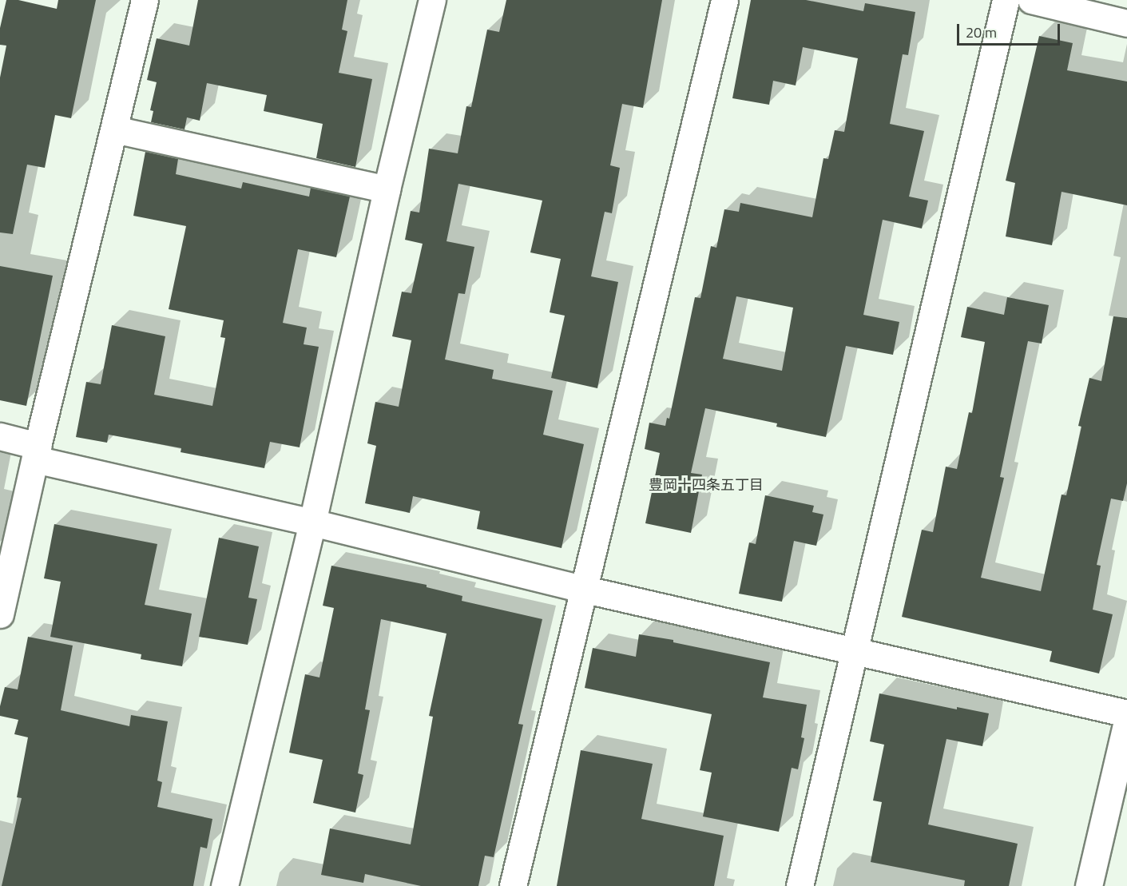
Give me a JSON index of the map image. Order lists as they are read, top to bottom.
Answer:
{
  "districts": ["豊岡十四条五丁目"],
  "scale_bar": "20 m"
}
